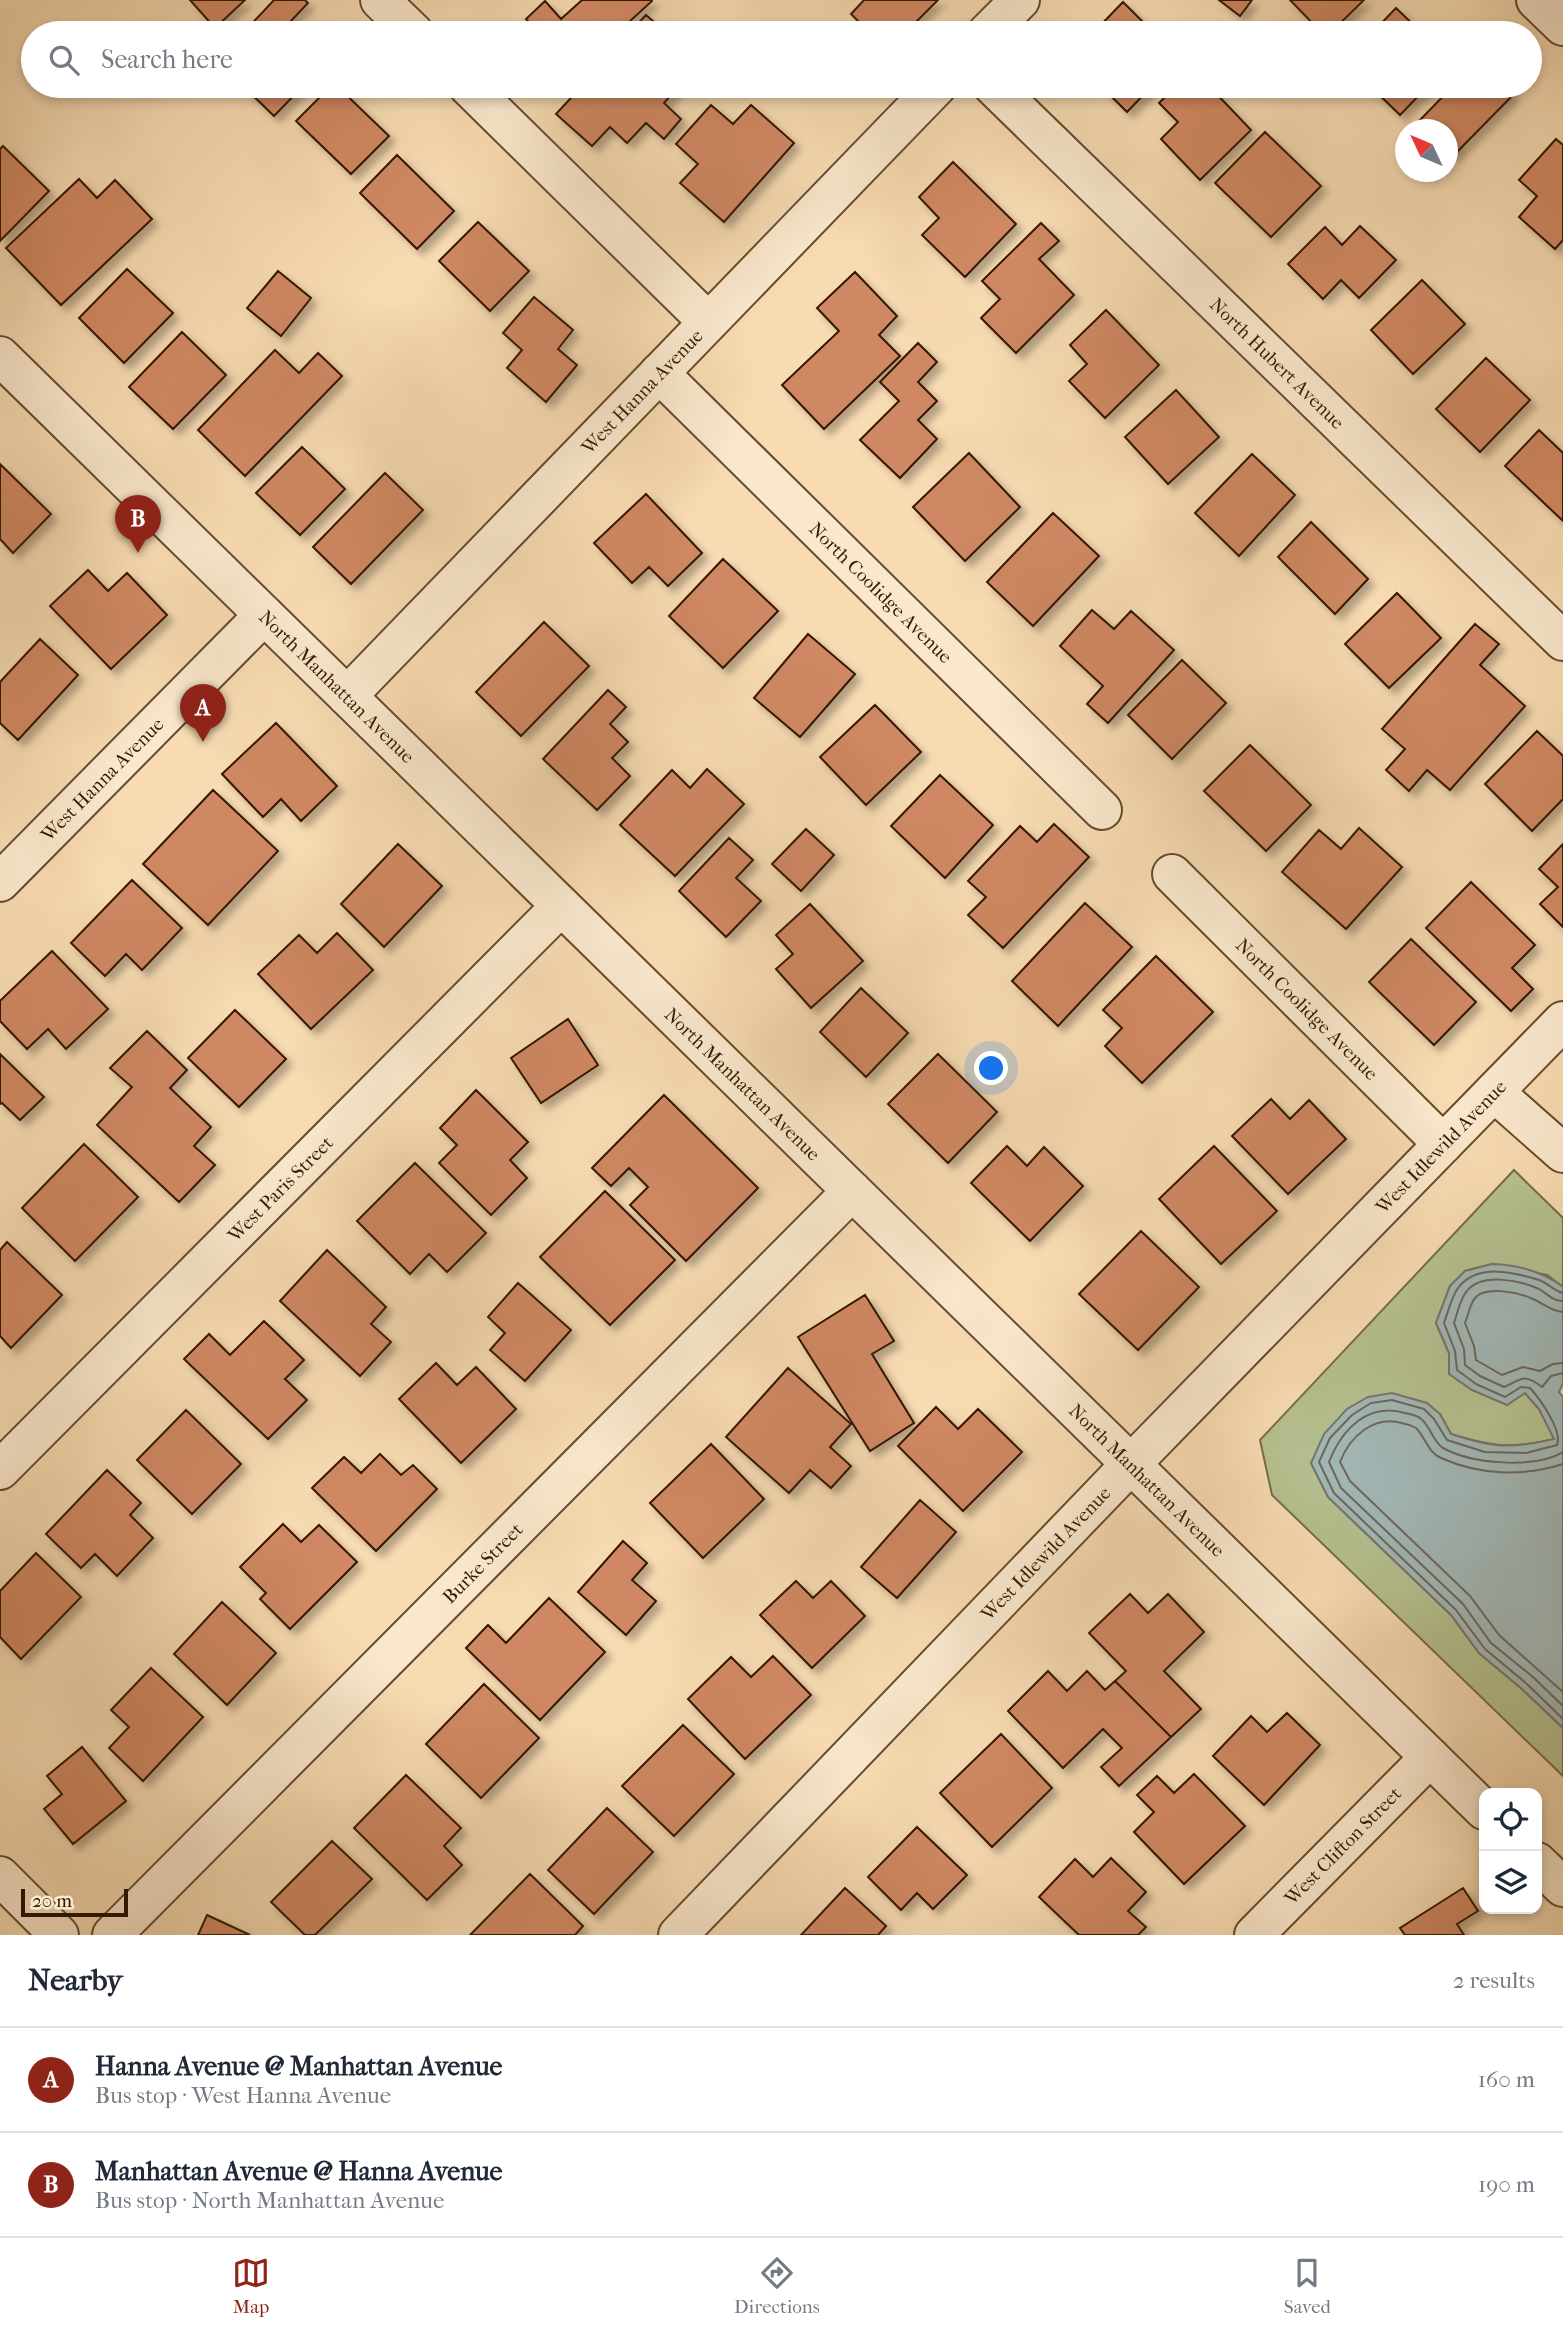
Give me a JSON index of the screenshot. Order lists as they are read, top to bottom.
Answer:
{
  "streets": {
    "street": [
      "North Hubert Avenue",
      "West Hanna Avenue",
      "North Coolidge Avenue",
      "North Manhattan Avenue",
      "West Idlewild Avenue",
      "West Paris Street",
      "Burke Street",
      "West Clifton Street"
    ]
  },
  "crossings": [
    ["West Hanna Avenue", "North Coolidge Avenue"],
    ["West Hanna Avenue", "North Manhattan Avenue"],
    ["North Coolidge Avenue", "West Idlewild Avenue"],
    ["North Manhattan Avenue", "West Idlewild Avenue"],
    ["North Manhattan Avenue", "West Paris Street"],
    ["North Manhattan Avenue", "Burke Street"],
    ["North Manhattan Avenue", "West Clifton Street"]
  ],
  "scale_bar": "20 m",
  "north": "top left",
  "page": {
    "search": "Search here",
    "pins": ["B", "A"],
    "scale": "20 m",
    "heading": ["Nearby", "2 results"],
    "list": [
      {
        "mark": "A",
        "name": "Hanna Avenue @ Manhattan Avenue",
        "note": "Bus stop · West Hanna Avenue",
        "value": "160 m"
      },
      {
        "mark": "B",
        "name": "Manhattan Avenue @ Hanna Avenue",
        "note": "Bus stop · North Manhattan Avenue",
        "value": "190 m"
      }
    ],
    "nav": ["Map", "Directions", "Saved"]
  }
}
